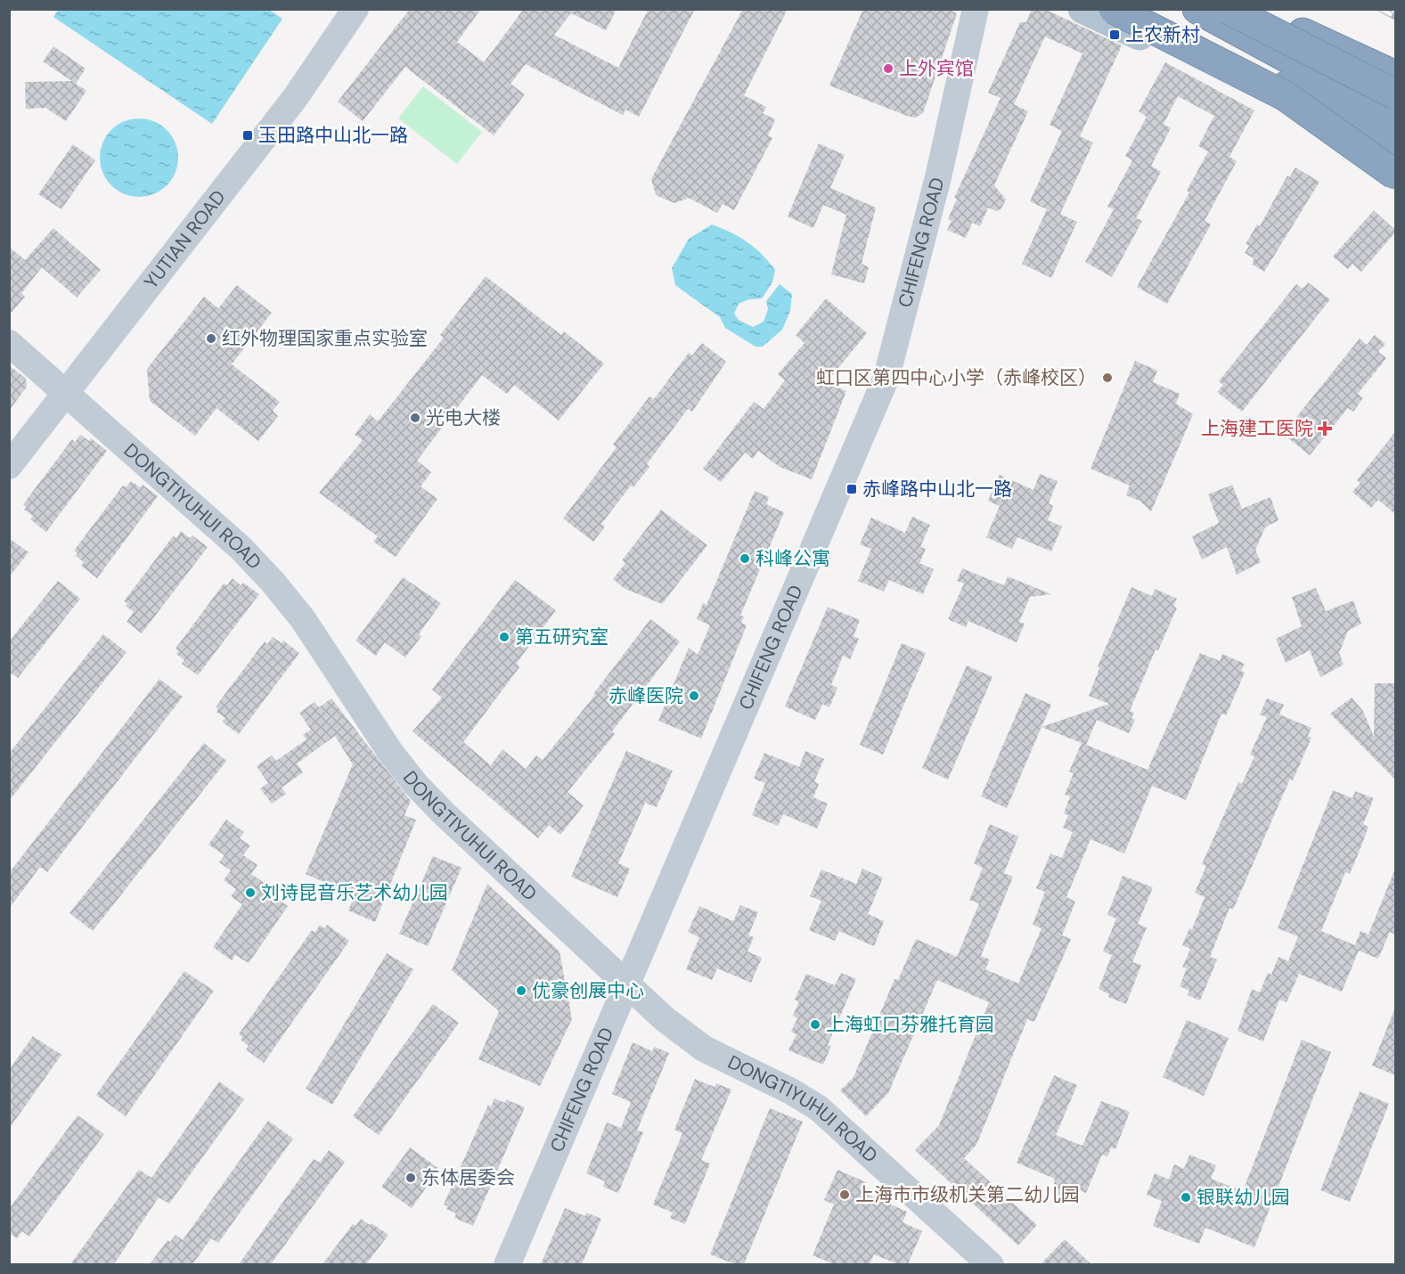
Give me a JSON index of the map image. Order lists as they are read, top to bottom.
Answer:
{
  "streets": {
    "street": ["YUTIAN ROAD", "CHIFENG ROAD", "DONGTIYUHUI ROAD"]
  },
  "crossings": [
    ["YUTIAN ROAD", "DONGTIYUHUI ROAD"],
    ["CHIFENG ROAD", "DONGTIYUHUI ROAD"]
  ],
  "places": {
    "transit": ["上农新村", "玉田路中山北一路", "赤峰路中山北一路"],
    "other": [
      "上外宾馆",
      "红外物理国家重点实验室",
      "虹口区第四中心小学（赤峰校区）",
      "光电大楼",
      "科峰公寓",
      "第五研究室",
      "赤峰医院",
      "刘诗昆音乐艺术幼儿园",
      "优豪创展中心",
      "上海虹口芬雅托育园",
      "东体居委会",
      "上海市市级机关第二幼儿园",
      "银联幼儿园"
    ],
    "health": ["上海建工医院"]
  }
}
